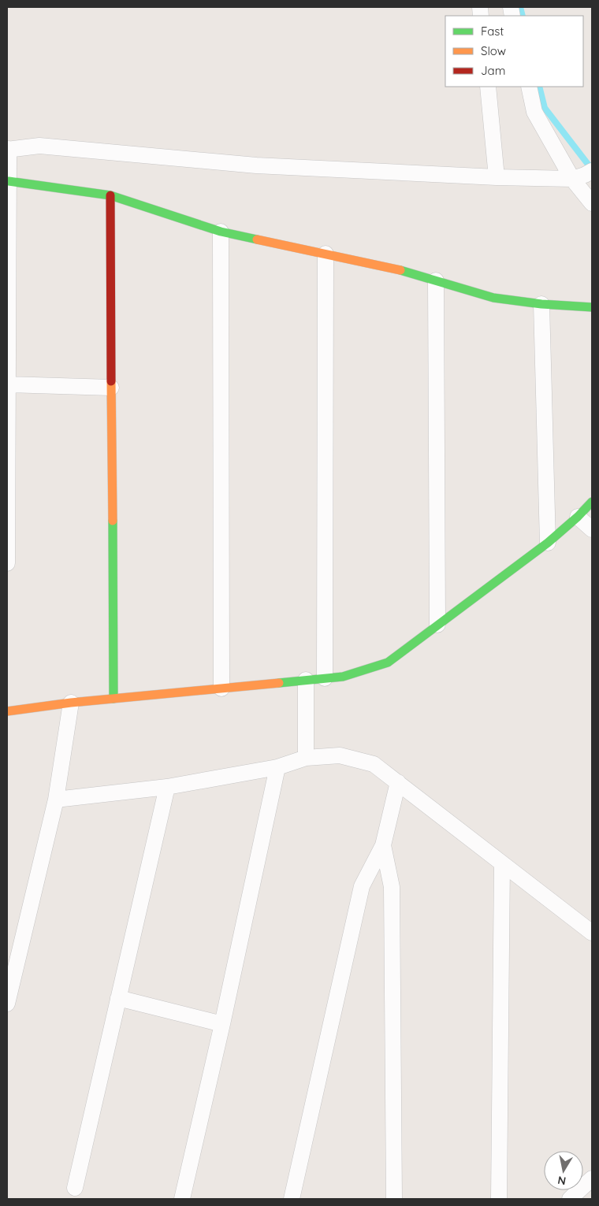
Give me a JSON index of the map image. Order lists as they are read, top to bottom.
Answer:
{
  "legend": ["Fast", "Slow", "Jam"],
  "north": "bottom"
}
